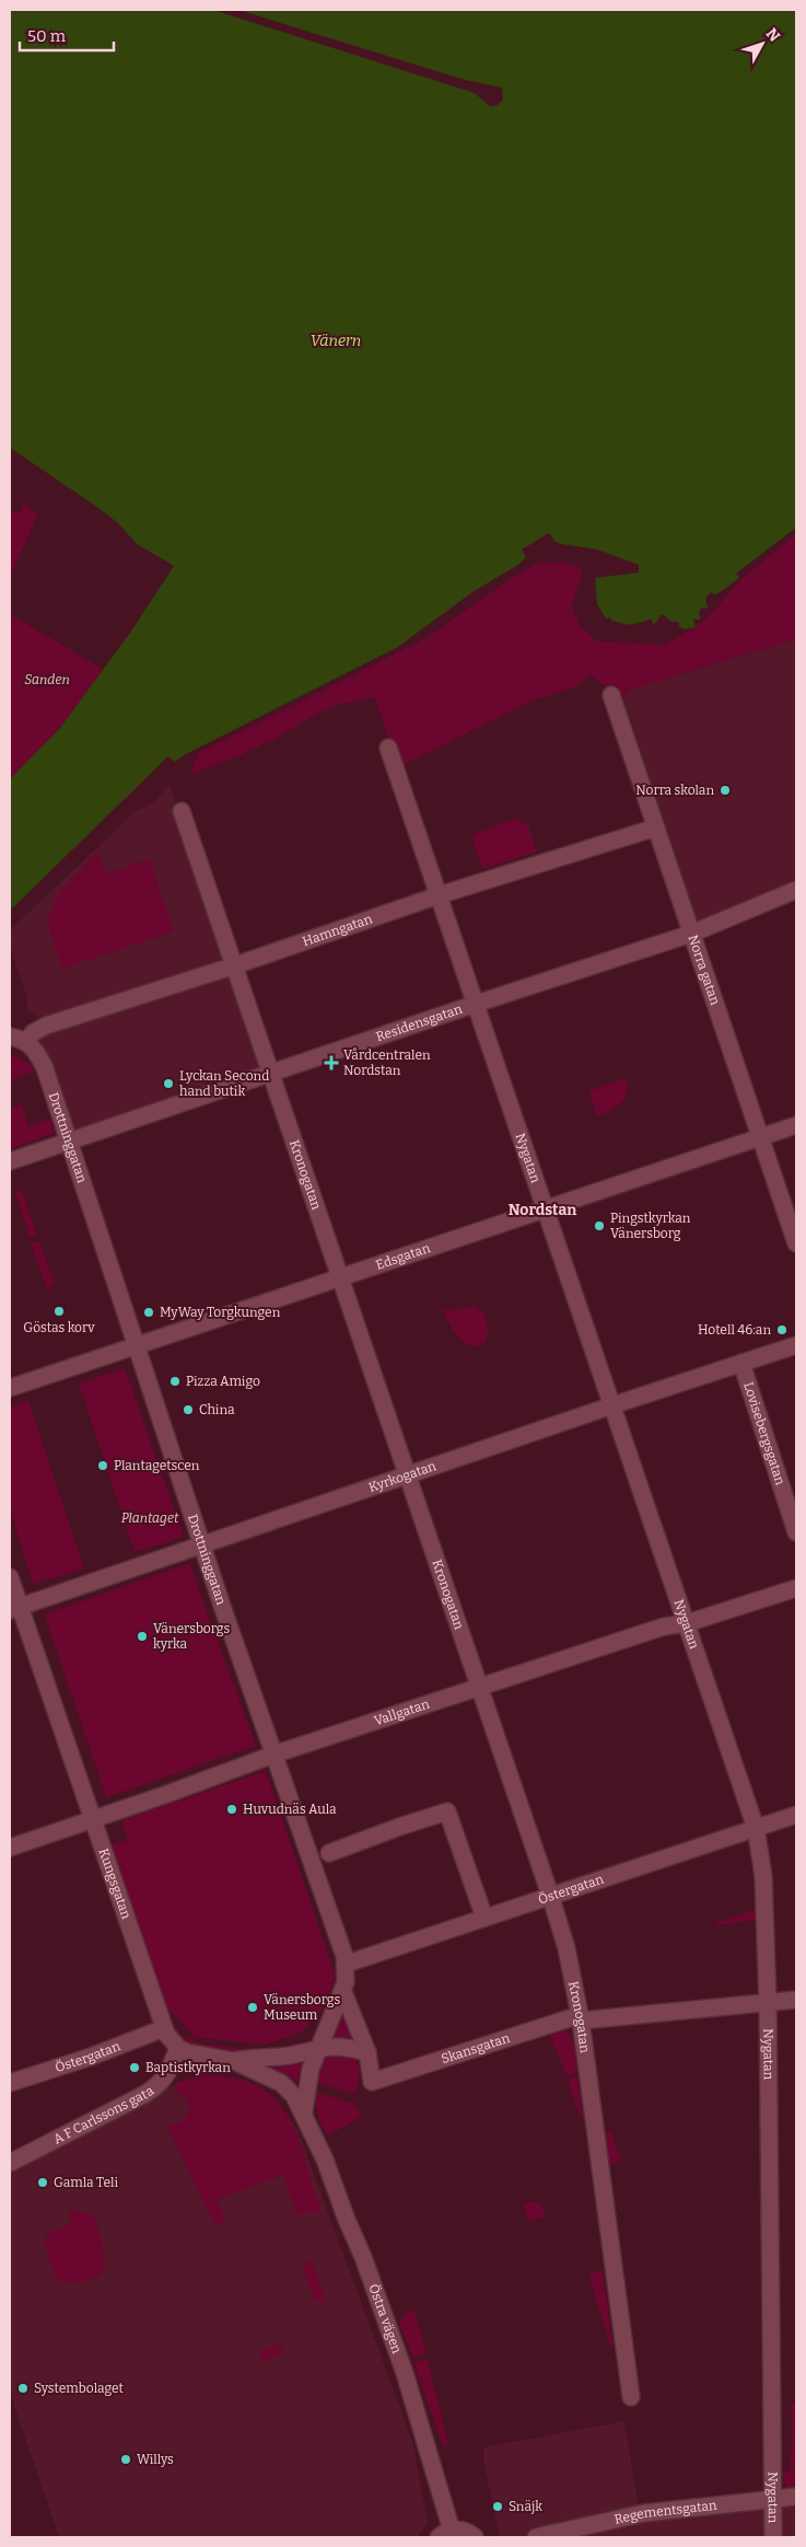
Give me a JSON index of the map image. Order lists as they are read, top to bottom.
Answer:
{
  "streets": {
    "street": [
      "Hamngatan",
      "Norra gatan",
      "Residensgatan",
      "Drottninggatan",
      "Nygatan",
      "Kronogatan",
      "Edsgatan",
      "Lovisebergsgatan",
      "Kyrkogatan",
      "Vallgatan",
      "Kungsgatan",
      "Östergatan",
      "Skansgatan",
      "A F Carlssons gata",
      "Östra vägen",
      "Regementsgatan"
    ]
  },
  "crossings": [
    ["Hamngatan", "Norra gatan"],
    ["Hamngatan", "Drottninggatan"],
    ["Hamngatan", "Nygatan"],
    ["Hamngatan", "Kronogatan"],
    ["Norra gatan", "Residensgatan"],
    ["Norra gatan", "Edsgatan"],
    ["Residensgatan", "Drottninggatan"],
    ["Residensgatan", "Nygatan"],
    ["Residensgatan", "Kronogatan"],
    ["Drottninggatan", "Edsgatan"],
    ["Drottninggatan", "Kyrkogatan"],
    ["Drottninggatan", "Vallgatan"],
    ["Drottninggatan", "Östergatan"],
    ["Drottninggatan", "Östra vägen"],
    ["Nygatan", "Edsgatan"],
    ["Nygatan", "Kyrkogatan"],
    ["Nygatan", "Vallgatan"],
    ["Nygatan", "Östergatan"],
    ["Nygatan", "Skansgatan"],
    ["Nygatan", "Regementsgatan"],
    ["Kronogatan", "Edsgatan"],
    ["Kronogatan", "Kyrkogatan"],
    ["Kronogatan", "Vallgatan"],
    ["Kronogatan", "Östergatan"],
    ["Kronogatan", "Skansgatan"],
    ["Lovisebergsgatan", "Kyrkogatan"],
    ["Kyrkogatan", "Kungsgatan"],
    ["Vallgatan", "Kungsgatan"],
    ["Kungsgatan", "Östergatan"],
    ["Kungsgatan", "A F Carlssons gata"]
  ],
  "districts": ["Nordstan"],
  "water": ["Vänern"],
  "parks": ["Sanden", "Plantaget"],
  "places": {
    "other": [
      "Norra skolan",
      "Lyckan Second hand butik",
      "Pingstkyrkan Vänersborg",
      "Göstas korv",
      "MyWay Torgkungen",
      "Hotell 46:an",
      "Pizza Amigo",
      "China",
      "Plantagetscen",
      "Vänersborgs kyrka",
      "Huvudnäs Aula",
      "Vänersborgs Museum",
      "Baptistkyrkan",
      "Gamla Teli",
      "Systembolaget",
      "Willys",
      "Snäjk"
    ],
    "health": ["Vårdcentralen Nordstan"]
  },
  "scale_bar": "50 m",
  "north": "top right"
}
